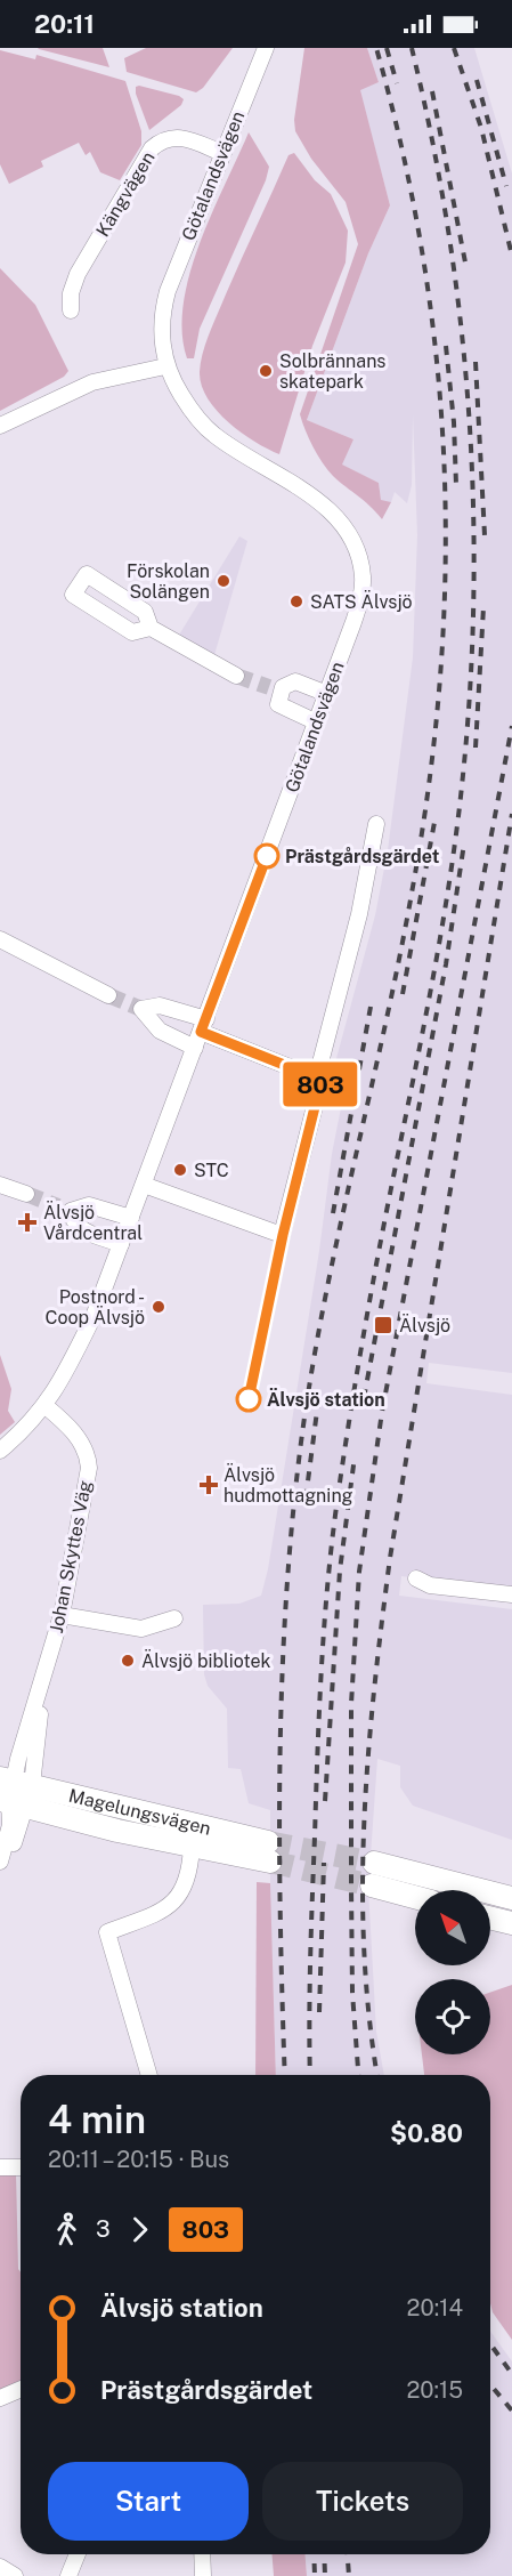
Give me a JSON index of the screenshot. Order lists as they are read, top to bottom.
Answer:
{
  "streets": {
    "main road": ["Magelungsvägen"],
    "street": ["Götalandsvägen", "Kängvägen", "Johan Skyttes Väg"]
  },
  "crossings": [
    ["Götalandsvägen", "Kängvägen"],
    ["Götalandsvägen", "Johan Skyttes Väg"],
    ["Johan Skyttes Väg", "Magelungsvägen"]
  ],
  "places": {
    "other": [
      "Solbrännans skatepark",
      "Förskolan Solängen",
      "SATS Älvsjö",
      "Prästgårdsgärdet",
      "STC",
      "Postnord - Coop Älvsjö",
      "Älvsjö station",
      "Älvsjö bibliotek"
    ],
    "health": ["Älvsjö Vårdcentral", "Älvsjö hudmottagning"],
    "transit": ["Älvsjö"]
  },
  "lines": ["bus line 803"],
  "north": "top left",
  "page": {
    "status": "20:11",
    "on_map": "803",
    "heading": ["4 min", "20:11 – 20:15 · Bus", "$0.80"],
    "legs": ["3", "803"],
    "list": [
      {
        "name": "Älvsjö station",
        "value": "20:14"
      },
      {
        "name": "Prästgårdsgärdet",
        "value": "20:15"
      }
    ],
    "buttons": ["Start", "Tickets"]
  }
}
